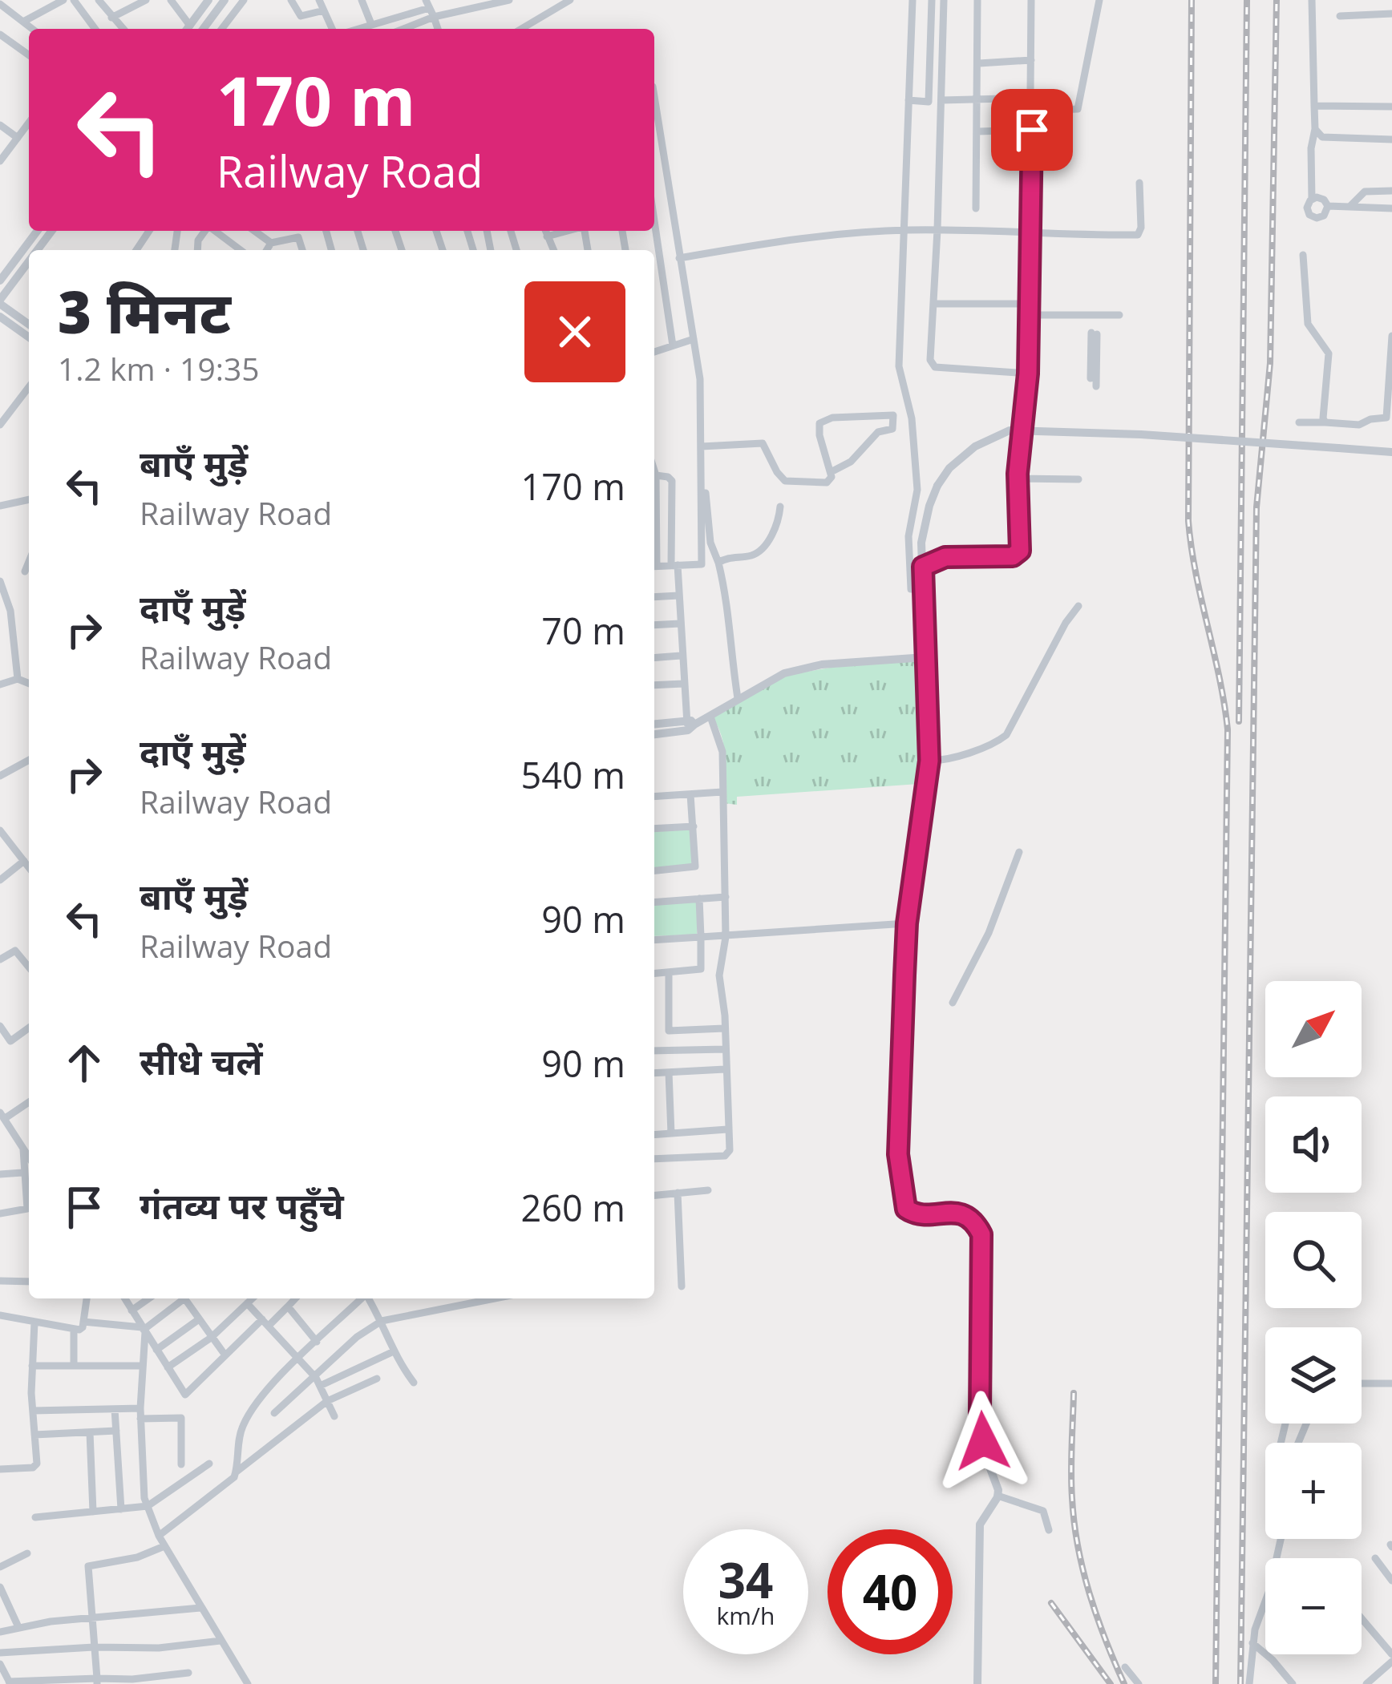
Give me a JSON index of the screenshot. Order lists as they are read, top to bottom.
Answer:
{
  "north": "top right",
  "page": {
    "turn": ["170 m", "Railway Road"],
    "heading": ["3 मिनट", "1.2 km · 19:35"],
    "list": [
      {
        "name": "बाएँ मुड़ें",
        "note": "Railway Road",
        "value": "170 m"
      },
      {
        "name": "दाएँ मुड़ें",
        "note": "Railway Road",
        "value": "70 m"
      },
      {
        "name": "दाएँ मुड़ें",
        "note": "Railway Road",
        "value": "540 m"
      },
      {
        "name": "बाएँ मुड़ें",
        "note": "Railway Road",
        "value": "90 m"
      },
      {
        "name": "सीधे चलें",
        "value": "90 m"
      },
      {
        "name": "गंतव्य पर पहुँचे",
        "value": "260 m"
      }
    ],
    "map_buttons": ["+", "−"],
    "speed": "34 km/h",
    "limit": "40"
  }
}
